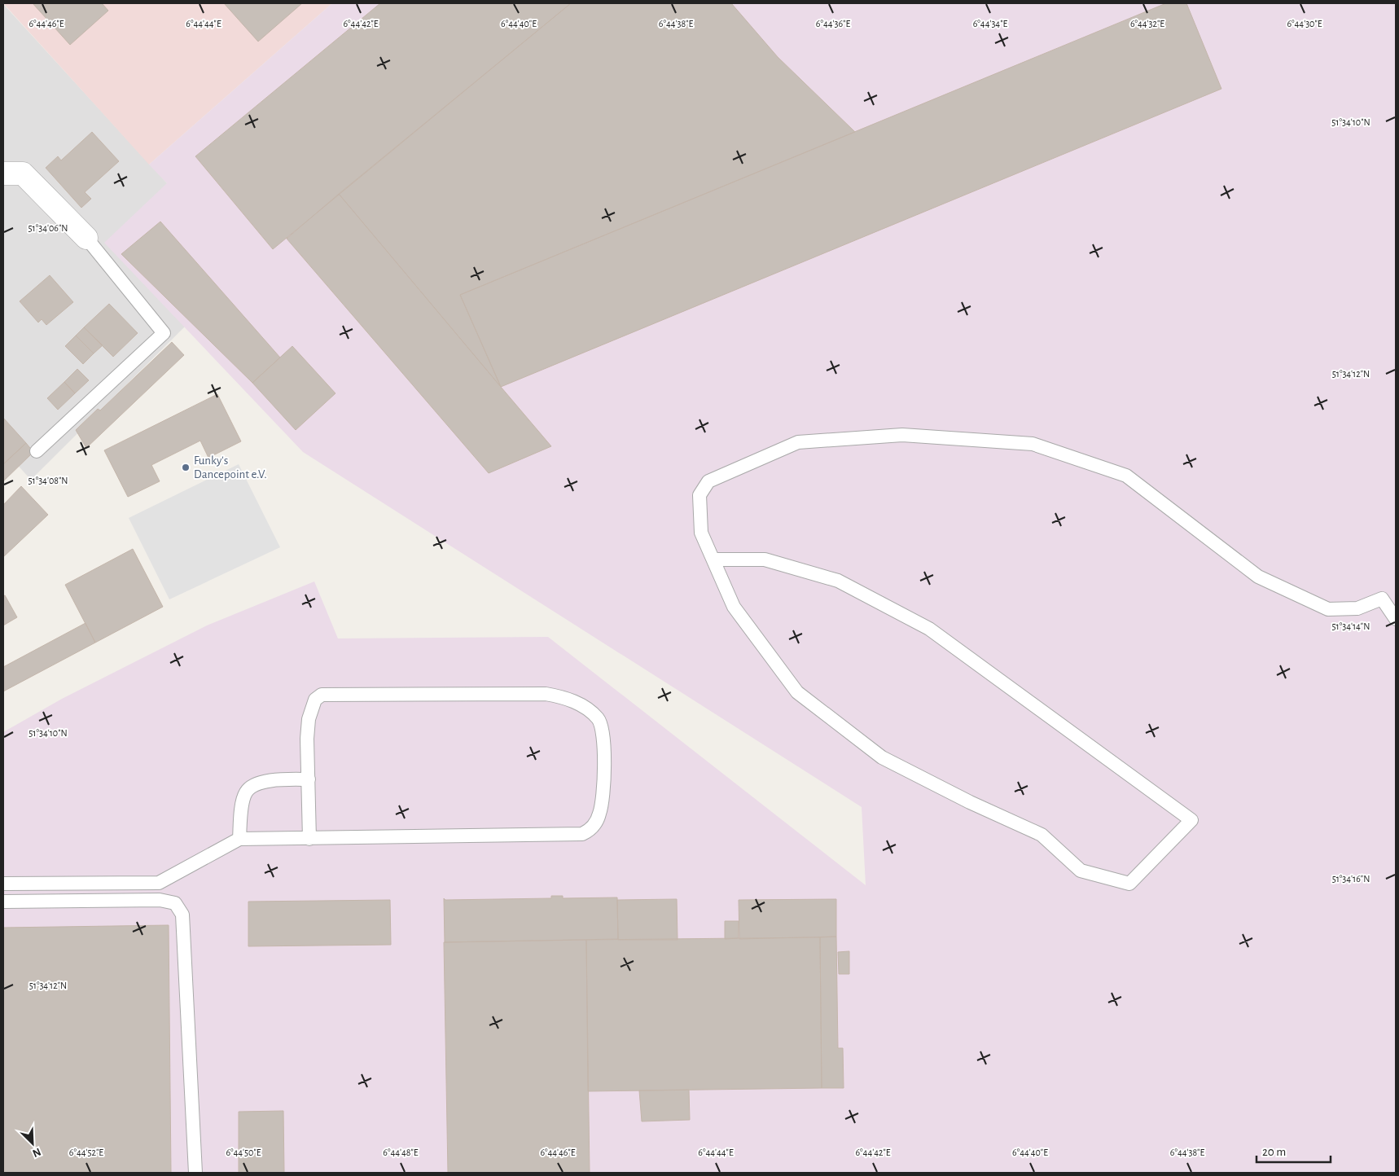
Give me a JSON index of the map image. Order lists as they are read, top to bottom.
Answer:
{
  "places": ["Funky's Dancepoint e.V."],
  "scale_bar": "20 m",
  "north": "bottom right",
  "coordinates": [
    "6°44'46\"E",
    "6°44'44\"E",
    "6°44'42\"E",
    "6°44'40\"E",
    "6°44'38\"E",
    "6°44'36\"E",
    "6°44'34\"E",
    "6°44'32\"E",
    "6°44'30\"E",
    "51°34'10\"N",
    "51°34'06\"N",
    "51°34'12\"N",
    "51°34'08\"N",
    "51°34'14\"N",
    "51°34'16\"N",
    "6°44'52\"E",
    "6°44'50\"E",
    "6°44'48\"E"
  ]
}
